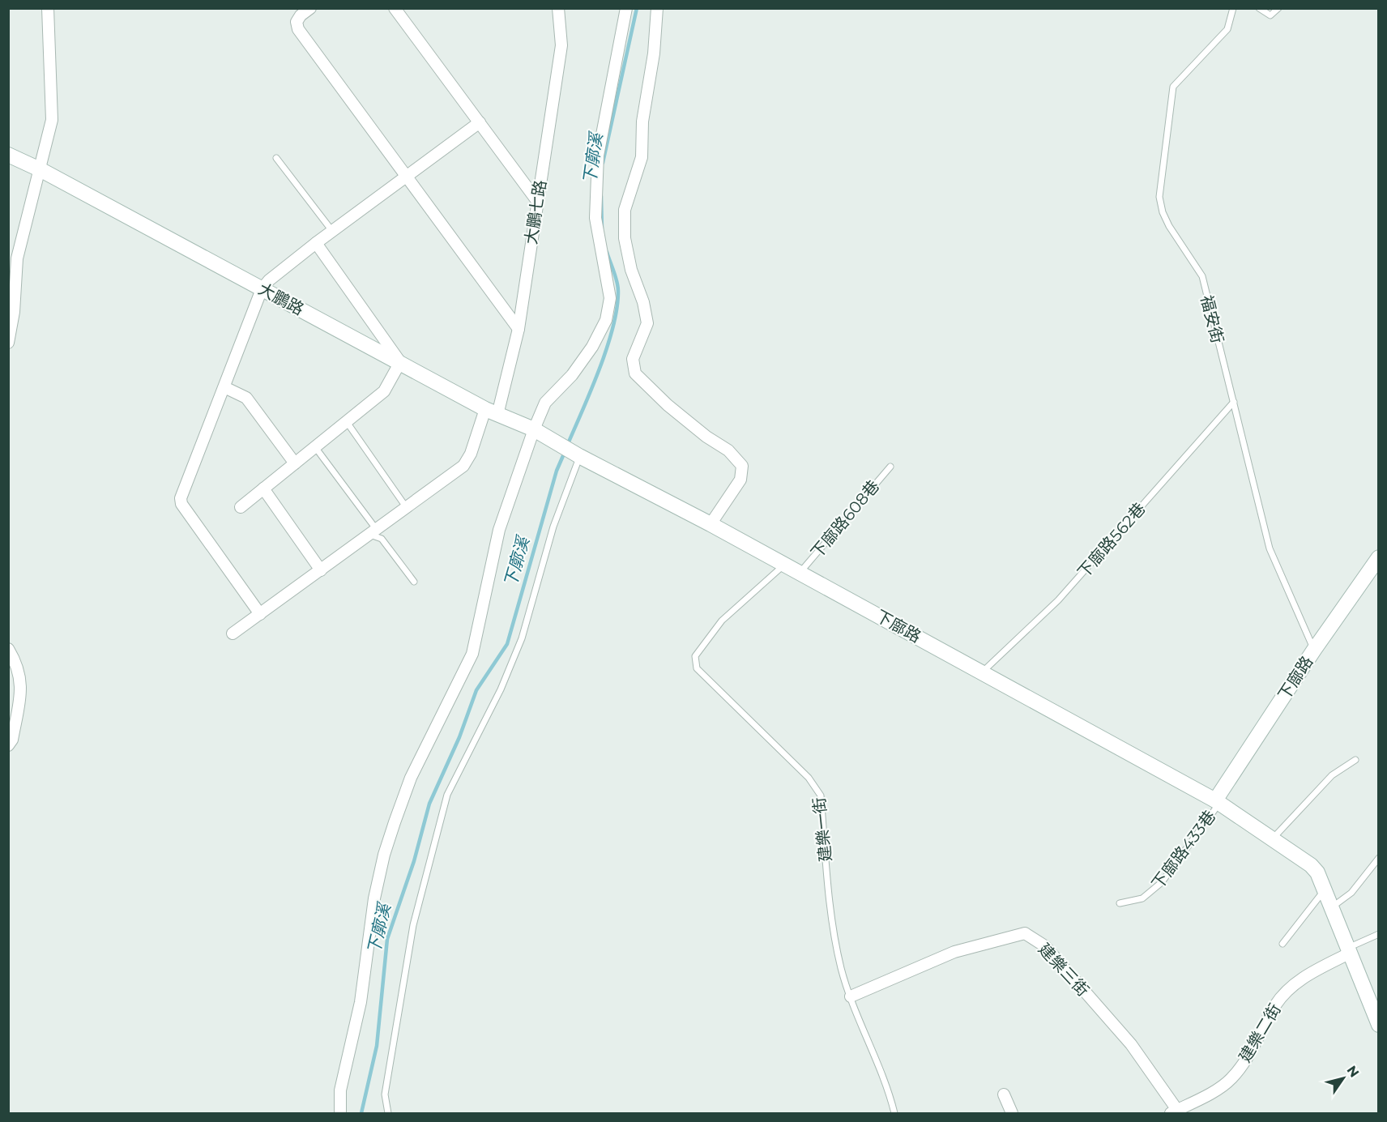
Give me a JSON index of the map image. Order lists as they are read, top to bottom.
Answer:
{
  "streets": {
    "street": [
      "大鵬七路",
      "大鵬路",
      "下廍路",
      "建樂三街",
      "建樂二街"
    ],
    "lane": [
      "福安街",
      "下廍路608巷",
      "下廍路562巷",
      "建樂一街",
      "下廍路433巷"
    ]
  },
  "crossings": [
    ["大鵬七路", "大鵬路"],
    ["大鵬路", "下廍路"],
    ["福安街", "下廍路562巷"],
    ["福安街", "下廍路"],
    ["下廍路608巷", "下廍路"],
    ["下廍路562巷", "下廍路"],
    ["下廍路", "建樂一街"],
    ["下廍路", "下廍路433巷"],
    ["下廍路", "建樂二街"],
    ["建樂一街", "建樂三街"],
    ["建樂三街", "建樂二街"]
  ],
  "water": ["下廓溪"],
  "north": "top right"
}
